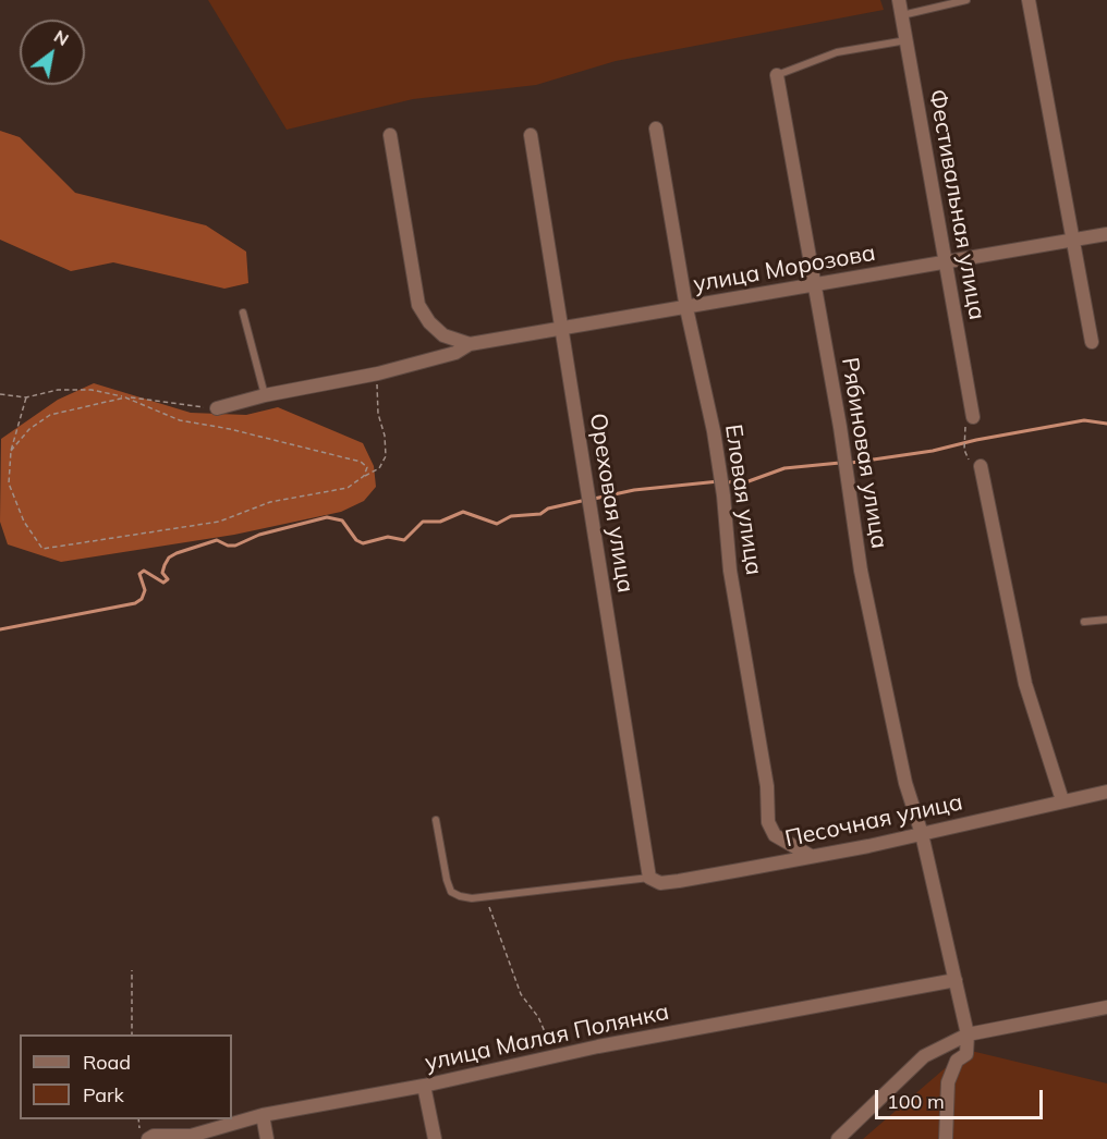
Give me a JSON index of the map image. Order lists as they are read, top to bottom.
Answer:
{
  "streets": {
    "street": [
      "Фестивальная улица",
      "улица Морозова",
      "Рябиновая улица",
      "Еловая улица",
      "Ореховая улица",
      "Песочная улица",
      "улица Малая Полянка"
    ]
  },
  "crossings": [
    ["Фестивальная улица", "улица Морозова"],
    ["улица Морозова", "Рябиновая улица"],
    ["улица Морозова", "Еловая улица"],
    ["улица Морозова", "Ореховая улица"],
    ["Рябиновая улица", "Песочная улица"],
    ["Рябиновая улица", "улица Малая Полянка"],
    ["Еловая улица", "Песочная улица"],
    ["Ореховая улица", "Песочная улица"]
  ],
  "legend": ["Road", "Park"],
  "scale_bar": "100 m",
  "north": "top right"
}
